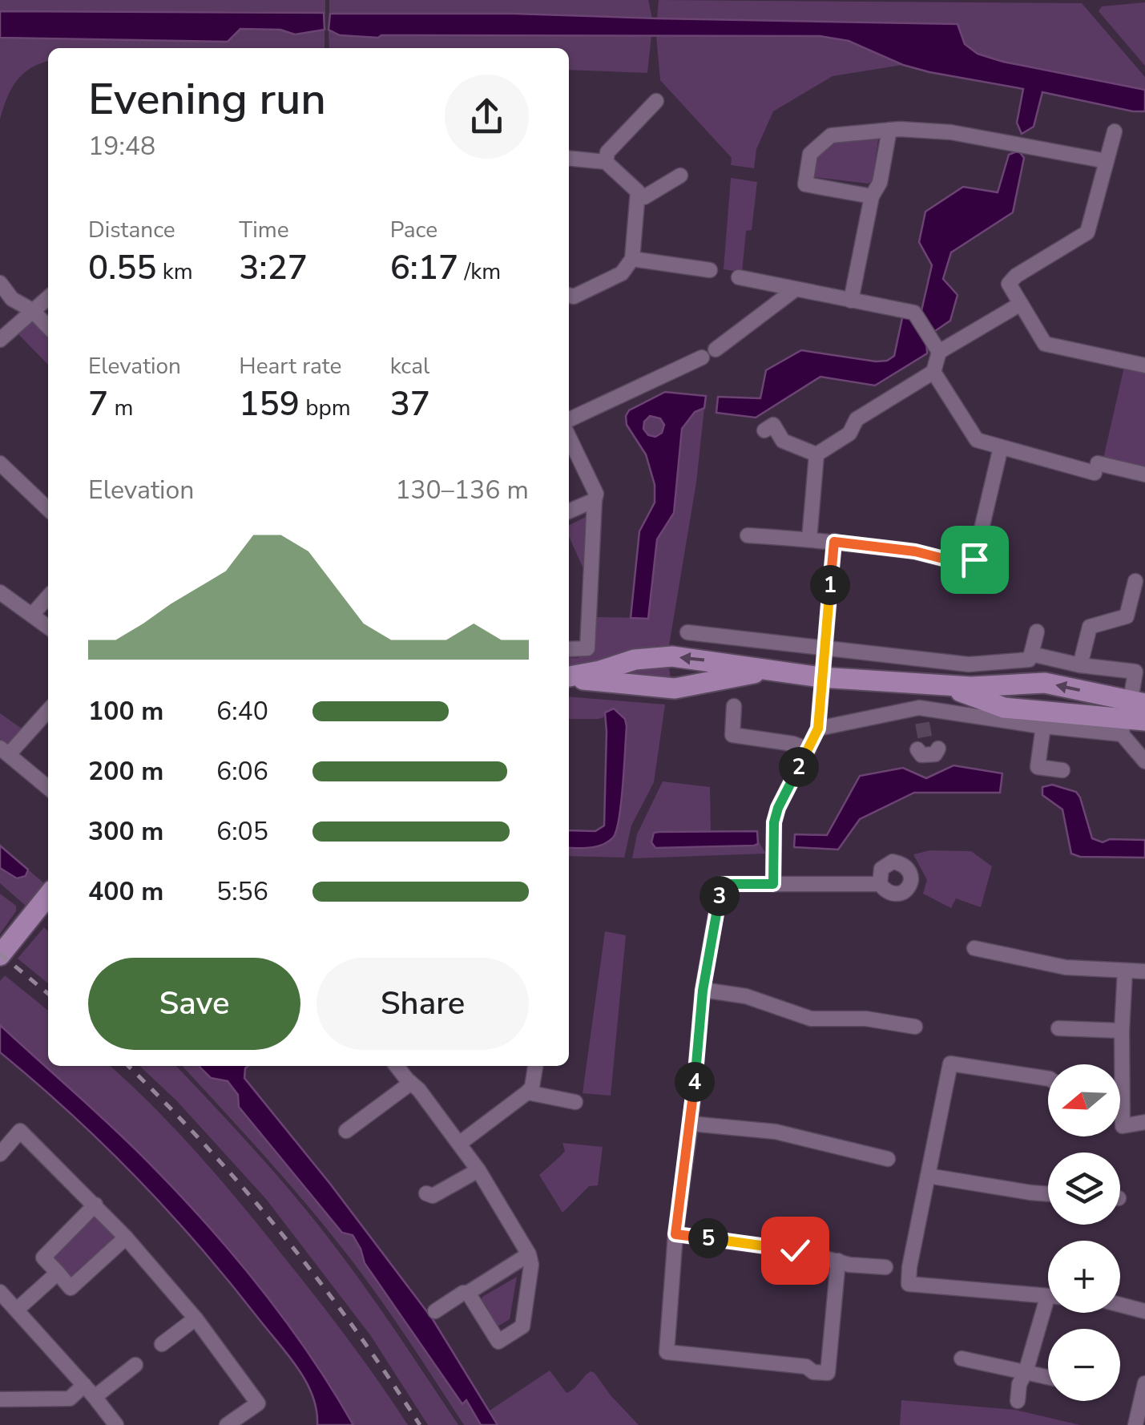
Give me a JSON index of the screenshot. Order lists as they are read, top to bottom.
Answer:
{
  "north": "left",
  "page": {
    "heading": ["Evening run", "19:48"],
    "stats": [
      ["Distance", "0.55 km"],
      ["Time", "3:27"],
      ["Pace", "6:17 /km"],
      ["Elevation", "7 m"],
      ["Heart rate", "159 bpm"],
      ["kcal", "37"]
    ],
    "chart": ["Elevation", "130–136 m"],
    "pins": [
      "1",
      "2",
      "3",
      "4",
      "5"
    ],
    "list": [
      {
        "name": "100 m",
        "note": "6:40"
      },
      {
        "name": "200 m",
        "note": "6:06"
      },
      {
        "name": "300 m",
        "note": "6:05"
      },
      {
        "name": "400 m",
        "note": "5:56"
      }
    ],
    "buttons": ["Save", "Share"],
    "map_buttons": ["+", "−"]
  }
}
